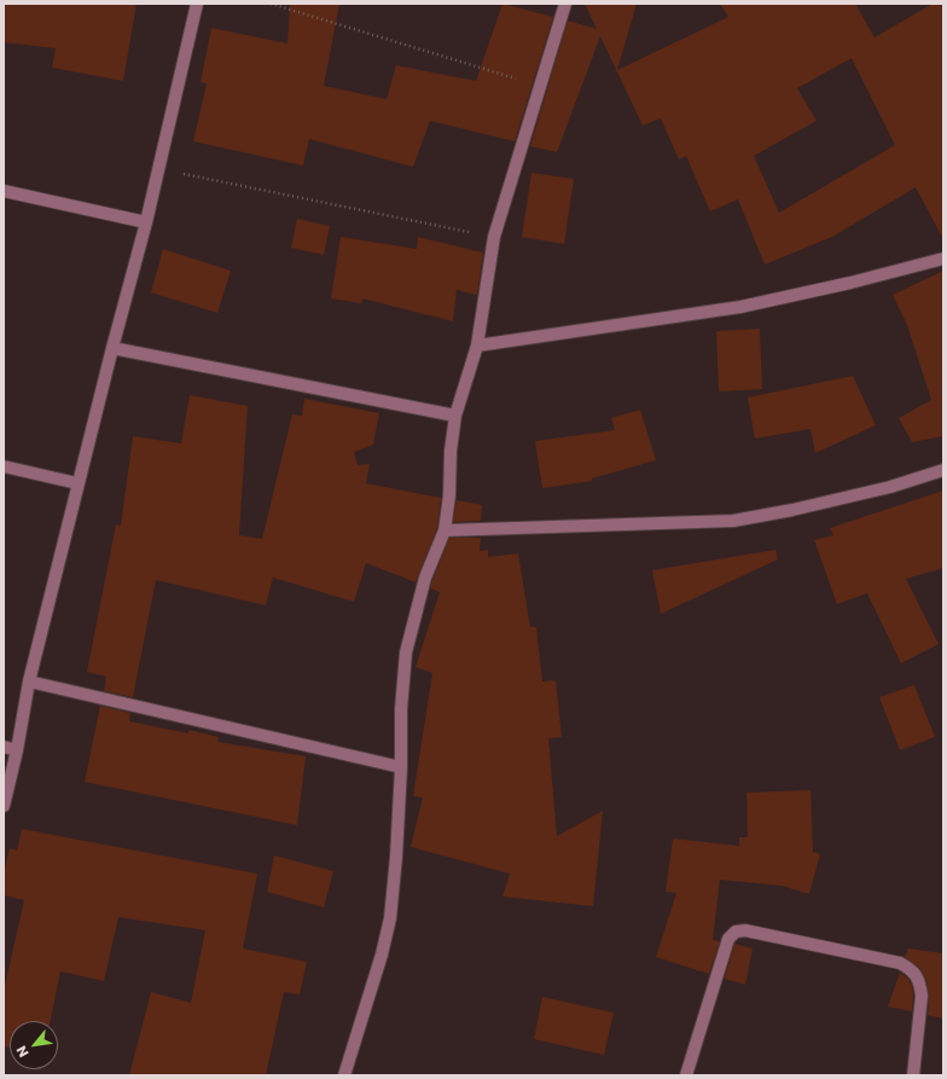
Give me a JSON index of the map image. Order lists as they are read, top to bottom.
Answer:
{
  "north": "bottom left"
}
